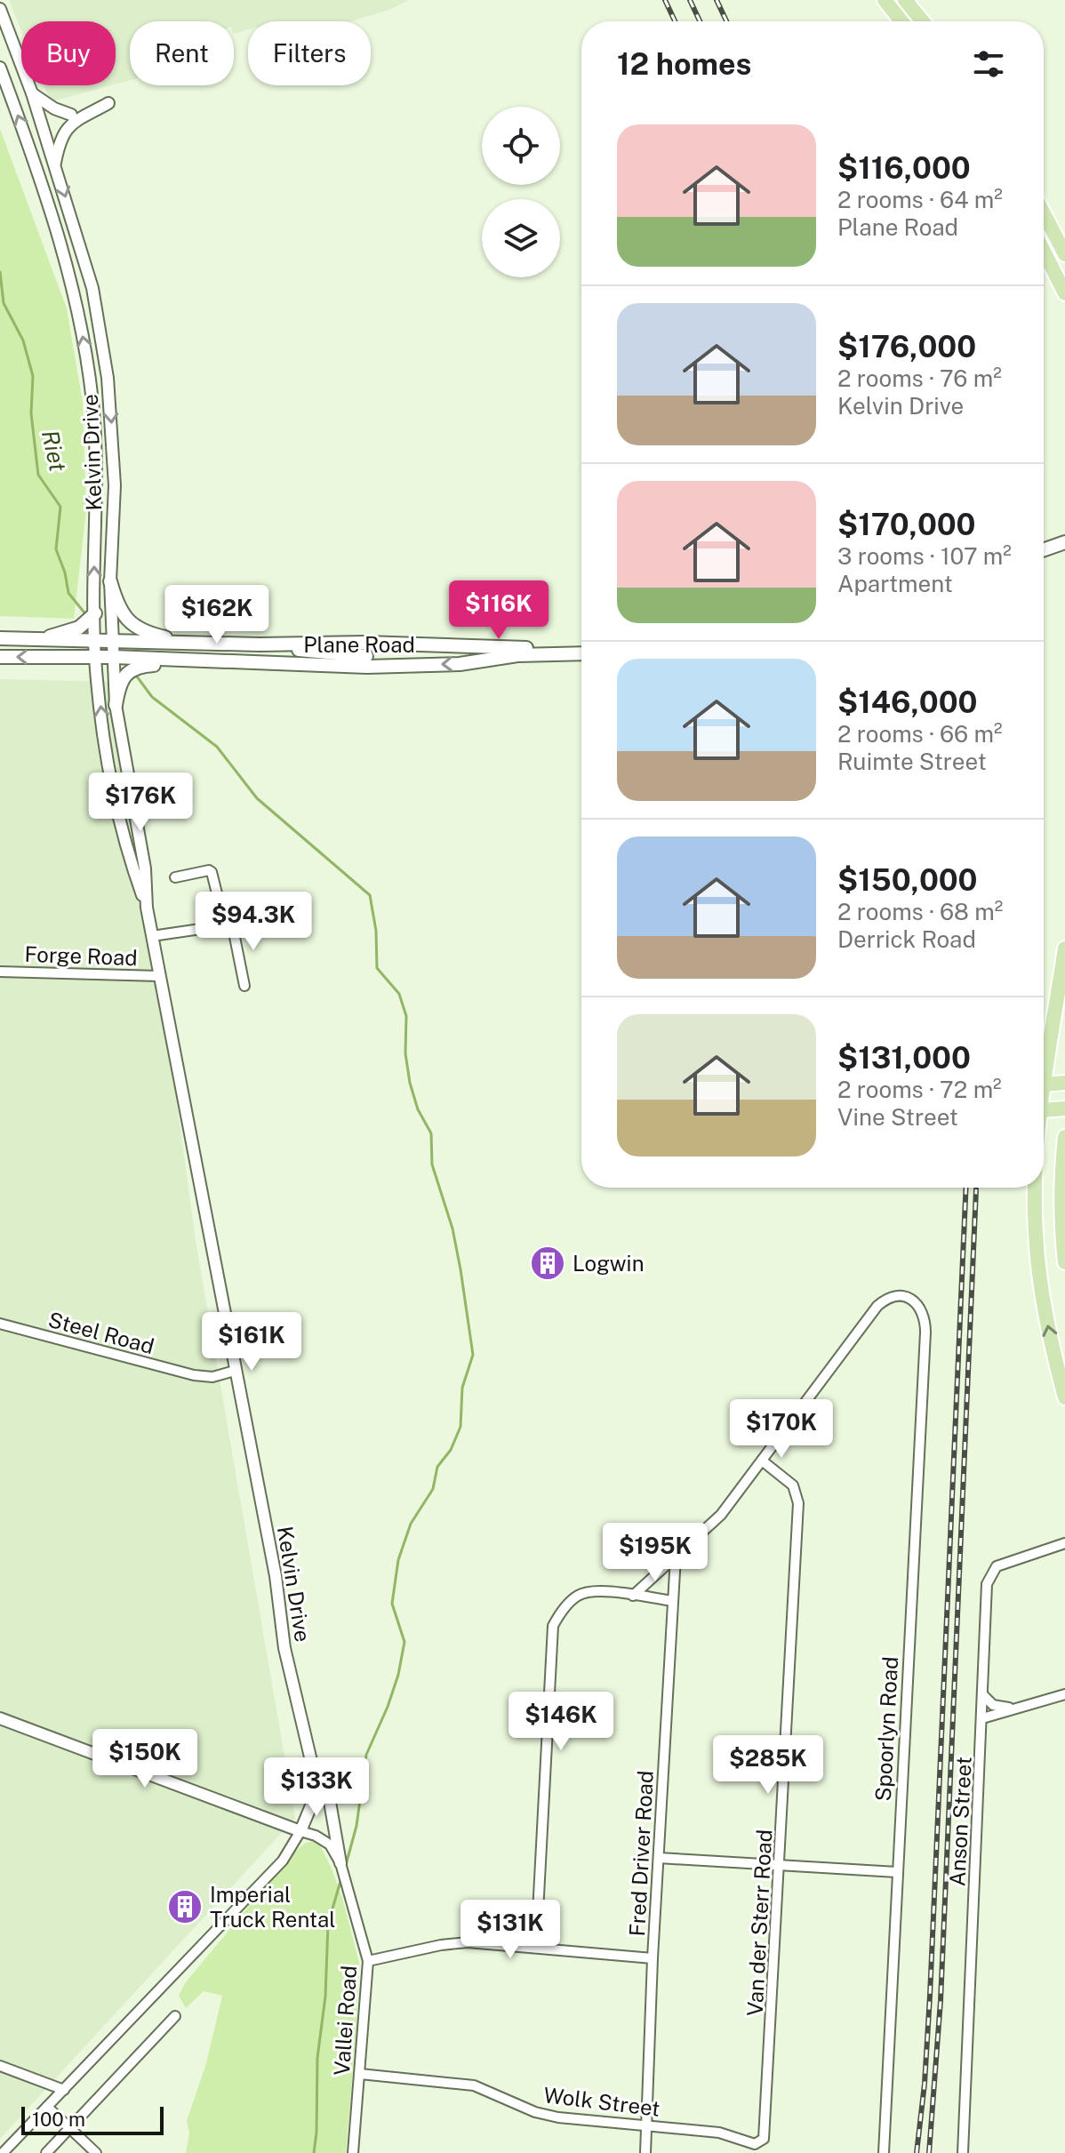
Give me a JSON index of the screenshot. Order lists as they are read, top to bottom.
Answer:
{
  "streets": {
    "main road": ["Plane Road"],
    "street": [
      "Kelvin Drive",
      "Forge Road",
      "Steel Road",
      "Spoorlyn Road",
      "Anson Street",
      "Fred Driver Road",
      "Van der Sterr Road",
      "Vallei Road",
      "Wolk Street"
    ]
  },
  "crossings": [
    ["Kelvin Drive", "Plane Road"],
    ["Kelvin Drive", "Forge Road"],
    ["Kelvin Drive", "Steel Road"],
    ["Kelvin Drive", "Vallei Road"],
    ["Spoorlyn Road", "Van der Sterr Road"],
    ["Fred Driver Road", "Wolk Street"],
    ["Van der Sterr Road", "Wolk Street"],
    ["Vallei Road", "Wolk Street"]
  ],
  "water": ["Riet"],
  "places": {
    "building": ["Logwin", "Imperial Truck Rental"]
  },
  "scale_bar": "100 m",
  "page": {
    "chip": ["Buy", "Rent", "Filters"],
    "heading": "12 homes",
    "list": [
      {
        "name": "$116,000",
        "note": "2 rooms · 64 m² · Plane Road"
      },
      {
        "name": "$176,000",
        "note": "2 rooms · 76 m² · Kelvin Drive"
      },
      {
        "name": "$170,000",
        "note": "3 rooms · 107 m² · Apartment"
      },
      {
        "name": "$146,000",
        "note": "2 rooms · 66 m² · Ruimte Street"
      },
      {
        "name": "$150,000",
        "note": "2 rooms · 68 m² · Derrick Road"
      },
      {
        "name": "$131,000",
        "note": "2 rooms · 72 m² · Vine Street"
      }
    ],
    "price": [
      "$116K",
      "$162K",
      "$176K",
      "$94.3K",
      "$161K",
      "$170K",
      "$195K",
      "$146K",
      "$150K",
      "$285K",
      "$133K",
      "$131K"
    ],
    "scale": "100 m"
  }
}
